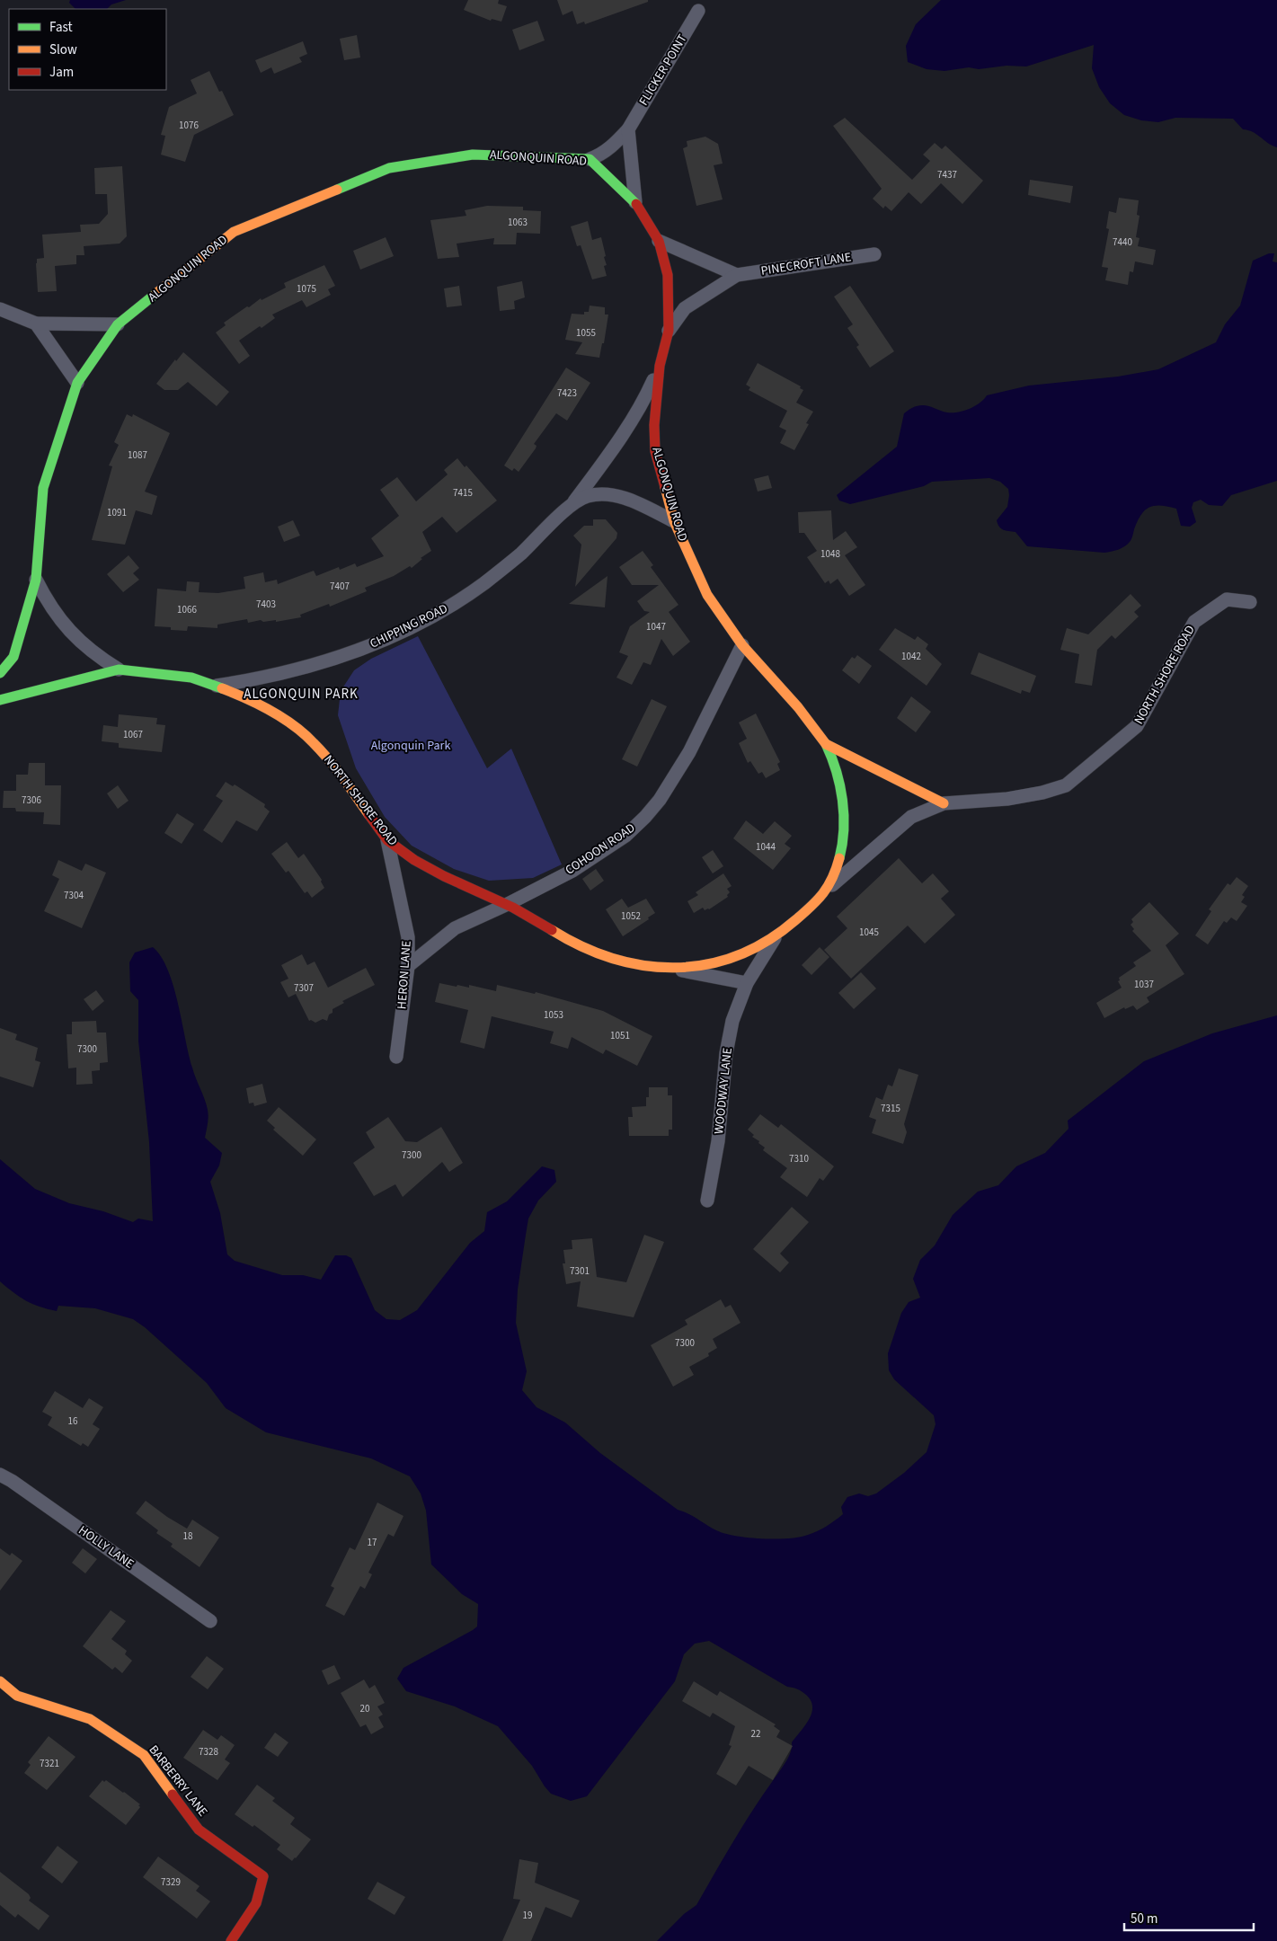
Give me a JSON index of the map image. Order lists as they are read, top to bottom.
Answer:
{
  "streets": {
    "street": [
      "FLICKER POINT",
      "ALGONQUIN ROAD",
      "PINECROFT LANE",
      "CHIPPING ROAD",
      "NORTH SHORE ROAD",
      "COHOON ROAD",
      "HERON LANE",
      "WOODWAY LANE",
      "HOLLY LANE",
      "BARBERRY LANE"
    ]
  },
  "crossings": [
    ["FLICKER POINT", "ALGONQUIN ROAD"],
    ["ALGONQUIN ROAD", "PINECROFT LANE"],
    ["ALGONQUIN ROAD", "CHIPPING ROAD"],
    ["ALGONQUIN ROAD", "NORTH SHORE ROAD"],
    ["ALGONQUIN ROAD", "COHOON ROAD"],
    ["CHIPPING ROAD", "NORTH SHORE ROAD"],
    ["NORTH SHORE ROAD", "COHOON ROAD"],
    ["NORTH SHORE ROAD", "HERON LANE"],
    ["NORTH SHORE ROAD", "WOODWAY LANE"],
    ["COHOON ROAD", "HERON LANE"]
  ],
  "districts": ["ALGONQUIN PARK"],
  "parks": ["Algonquin Park"],
  "house_numbers": [
    "1076",
    "7437",
    "1063",
    "7440",
    "1075",
    "1055",
    "7423",
    "1087",
    "7415",
    "1091",
    "1048",
    "7407",
    "7403",
    "1066",
    "1047",
    "1042",
    "1067",
    "7306",
    "1044",
    "7304",
    "1052",
    "1045",
    "1037",
    "7307",
    "1053",
    "1051",
    "7300",
    "7315",
    "7300",
    "7310",
    "7301",
    "7300",
    "16",
    "18",
    "17",
    "20",
    "22",
    "7328",
    "7321",
    "7329",
    "19"
  ],
  "legend": ["Fast", "Slow", "Jam"],
  "scale_bar": "50 m"
}
